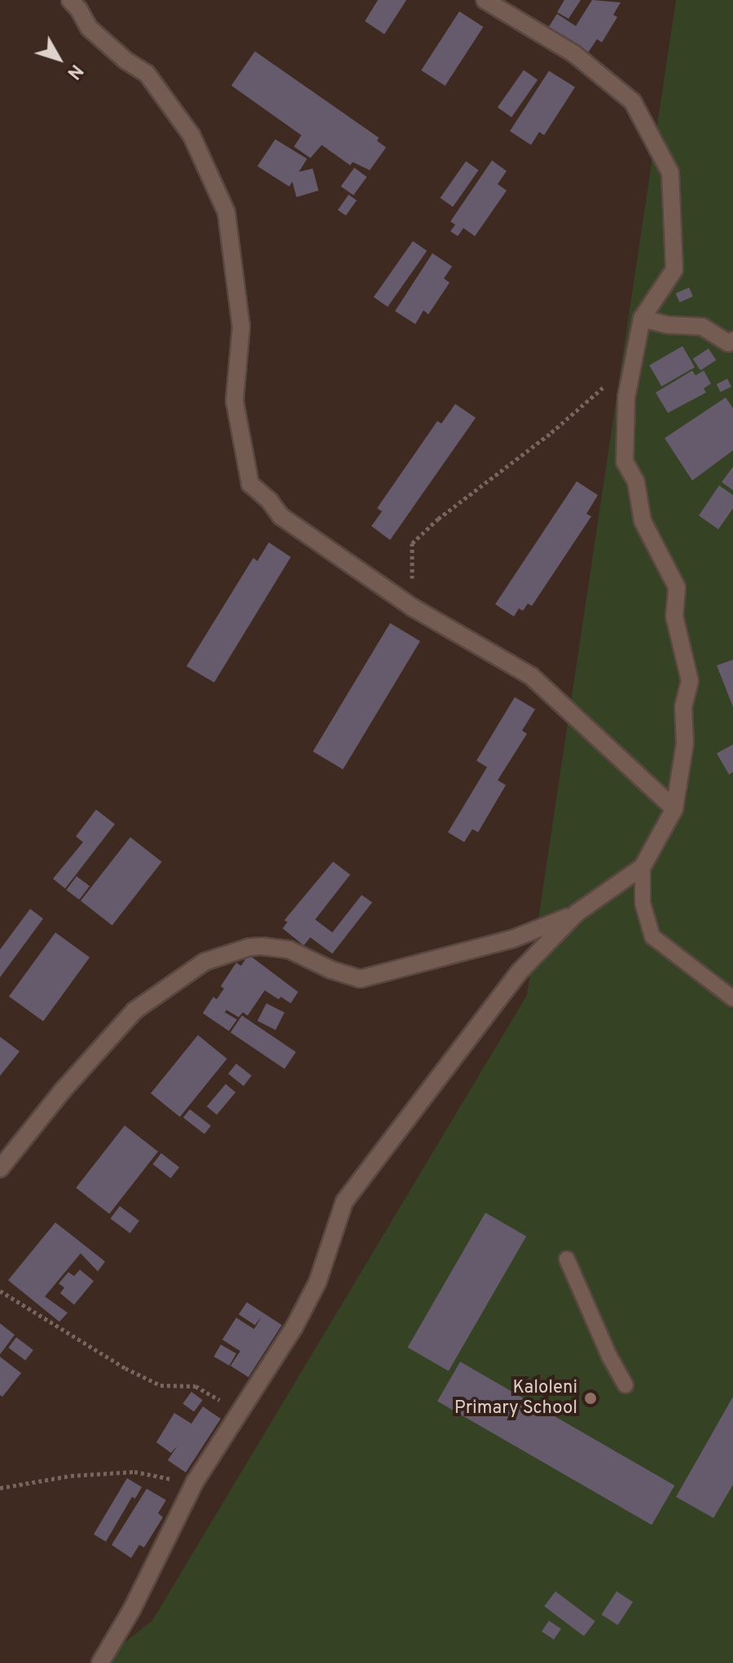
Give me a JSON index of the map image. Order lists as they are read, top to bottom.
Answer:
{
  "places": ["Kaloleni Primary School"],
  "north": "bottom right"
}
